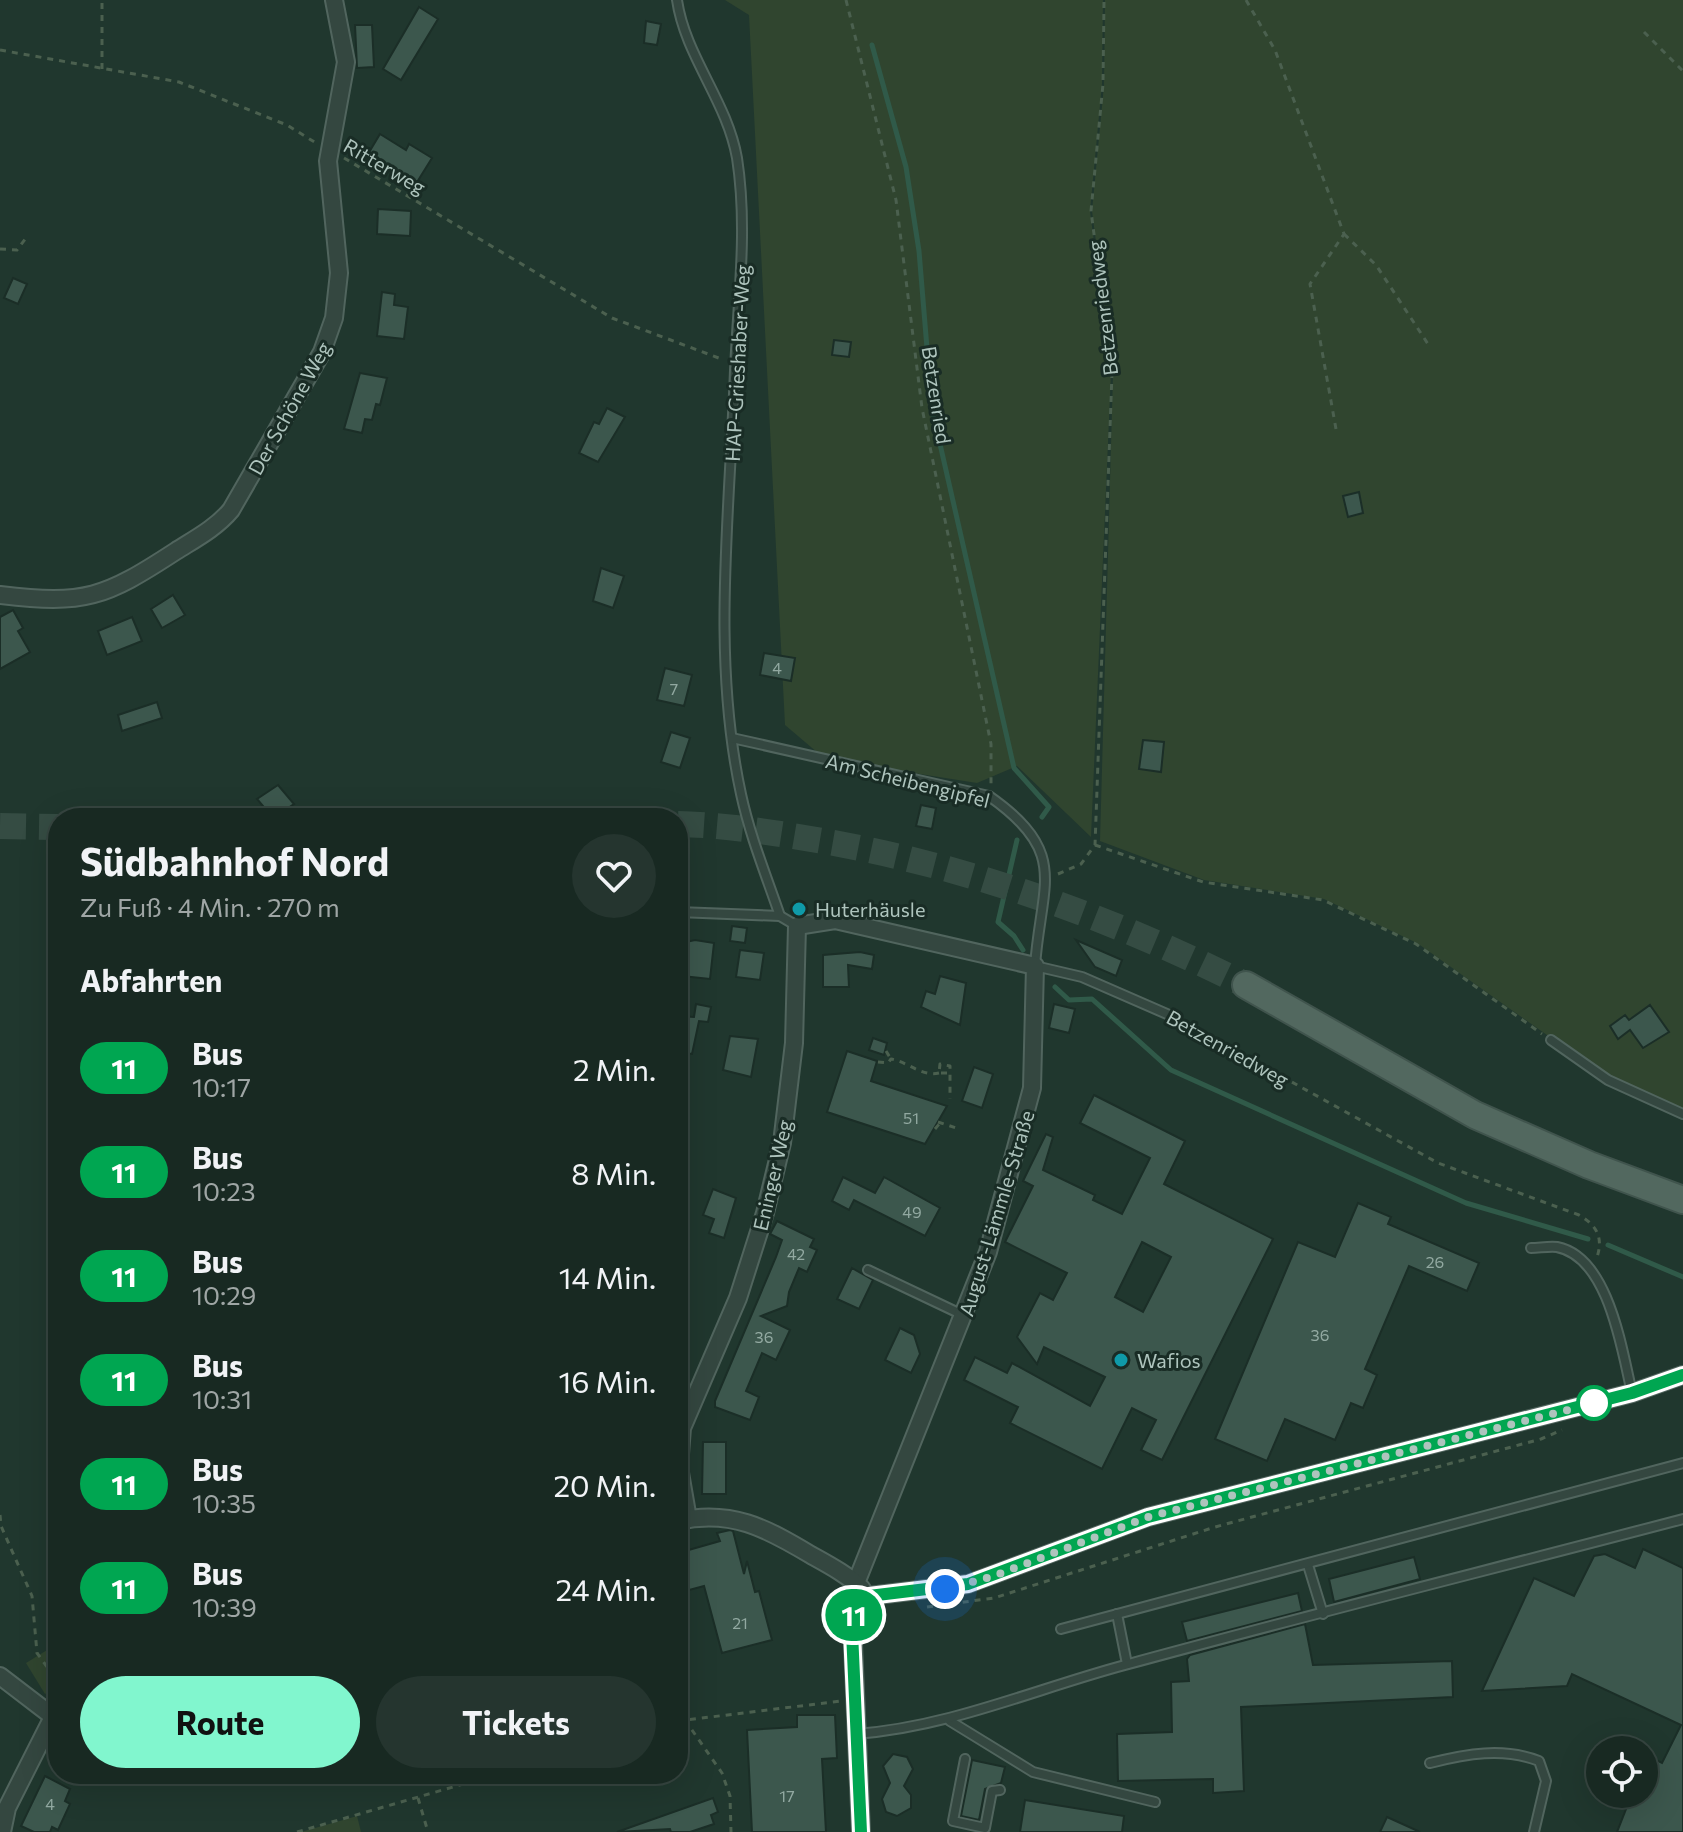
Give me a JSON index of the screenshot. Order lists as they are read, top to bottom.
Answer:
{
  "streets": {
    "street": [
      "Betzenriedweg",
      "Der Schöne Weg",
      "Eninger Weg",
      "August-Lämmle-Straße"
    ],
    "lane": ["HAP-Grieshaber-Weg", "Am Scheibengipfel"],
    "path": ["Ritterweg", "Betzenried"]
  },
  "crossings": [
    ["Ritterweg", "HAP-Grieshaber-Weg"],
    ["Ritterweg", "Der Schöne Weg"],
    ["Betzenriedweg", "Eninger Weg"],
    ["Betzenriedweg", "August-Lämmle-Straße"],
    ["HAP-Grieshaber-Weg", "Am Scheibengipfel"],
    ["Betzenried", "Am Scheibengipfel"]
  ],
  "places": ["Huterhäusle", "Wafios"],
  "lines": ["bus line 11"],
  "house_numbers": [
    "4",
    "7",
    "51",
    "49",
    "42",
    "26",
    "36",
    "36",
    "21",
    "17",
    "4"
  ],
  "page": {
    "on_map": "11",
    "heading": [
      ["Südbahnhof Nord", "Zu Fuß · 4 Min. · 270 m"],
      "Abfahrten"
    ],
    "list": [
      {
        "mark": "11",
        "name": "Bus",
        "note": "10:17",
        "value": "2 Min."
      },
      {
        "mark": "11",
        "name": "Bus",
        "note": "10:23",
        "value": "8 Min."
      },
      {
        "mark": "11",
        "name": "Bus",
        "note": "10:29",
        "value": "14 Min."
      },
      {
        "mark": "11",
        "name": "Bus",
        "note": "10:31",
        "value": "16 Min."
      },
      {
        "mark": "11",
        "name": "Bus",
        "note": "10:35",
        "value": "20 Min."
      },
      {
        "mark": "11",
        "name": "Bus",
        "note": "10:39",
        "value": "24 Min."
      }
    ],
    "buttons": ["Route", "Tickets"]
  }
}
